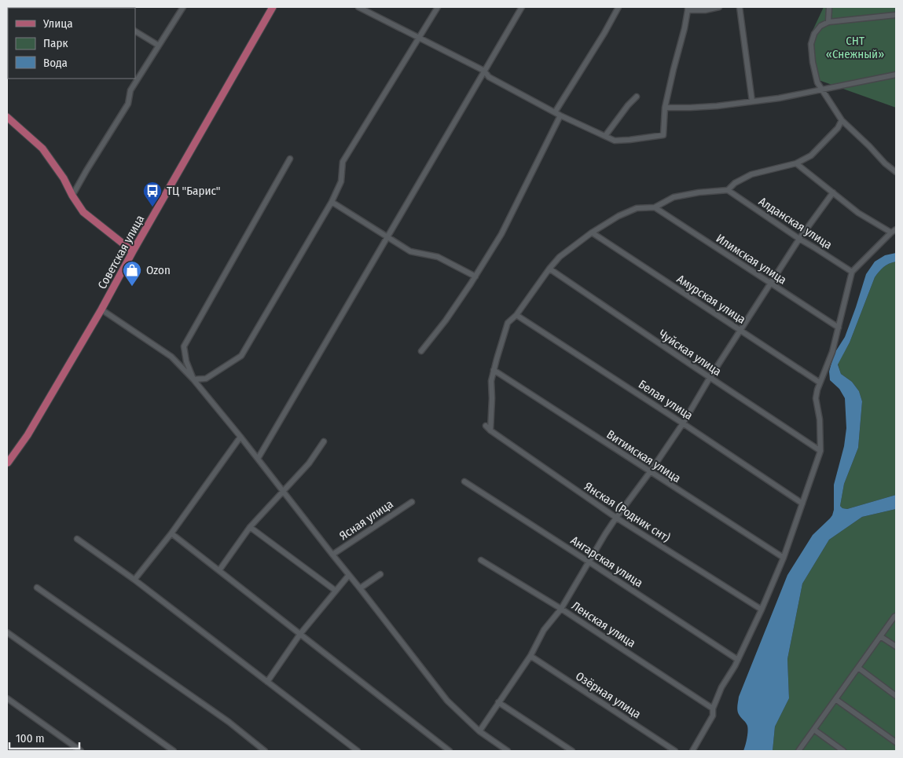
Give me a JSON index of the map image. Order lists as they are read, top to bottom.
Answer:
{
  "streets": {
    "main road": ["Советская улица"],
    "street": [
      "Алданская улица",
      "Илимская улица",
      "Амурская улица",
      "Чуйская улица",
      "Белая улица",
      "Витимская улица",
      "Янская (Родник снт)",
      "Ясная улица",
      "Ангарская улица",
      "Ленская улица",
      "Озёрная улица"
    ]
  },
  "parks": ["СНТ «Снежный»"],
  "places": {
    "bus stop": ["ТЦ \"Барис\""],
    "shop": ["Ozon"]
  },
  "legend": ["Улица", "Парк", "Вода"],
  "scale_bar": "100 m"
}
